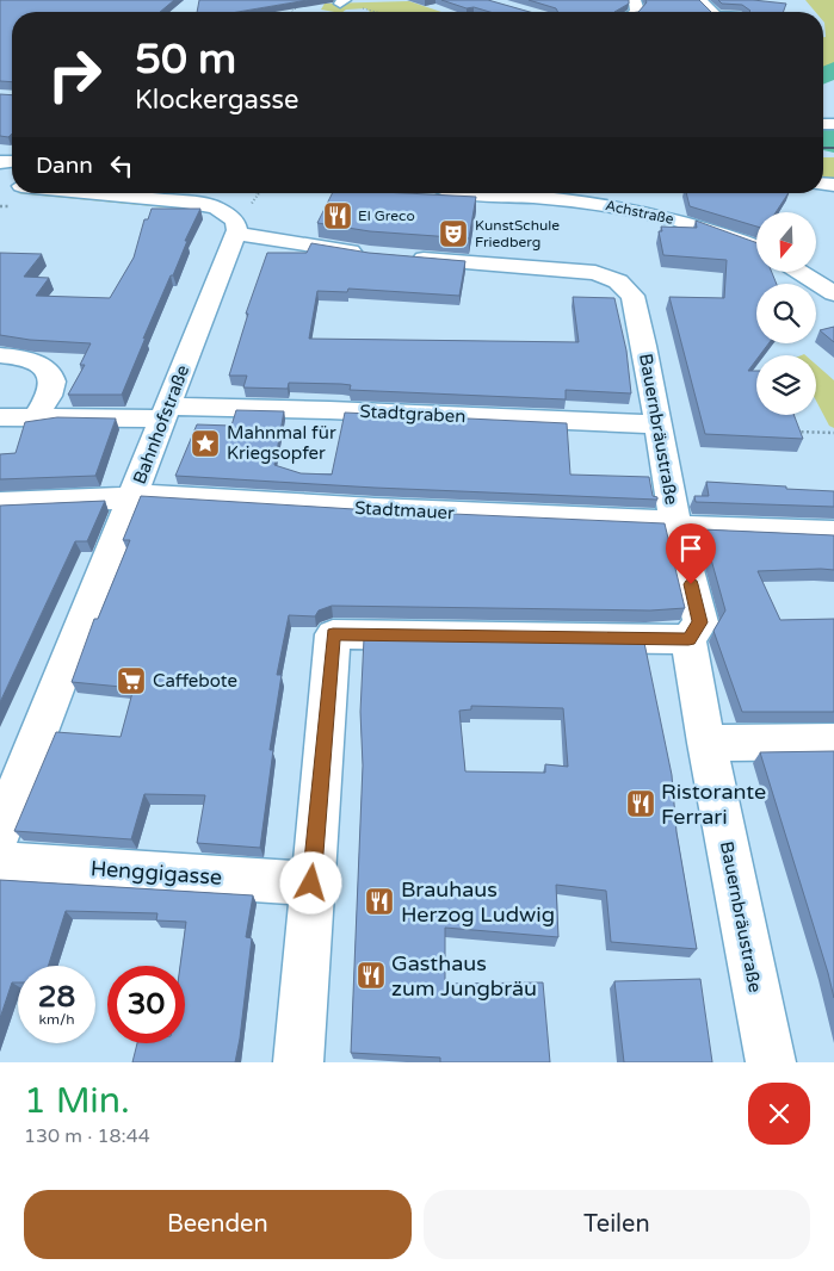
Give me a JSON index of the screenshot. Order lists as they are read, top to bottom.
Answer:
{
  "streets": {
    "street": [
      "Achstraße",
      "Stadtgraben",
      "Bahnhofstraße",
      "Bauernbräustraße",
      "Stadtmauer",
      "Henggigasse"
    ]
  },
  "crossings": [
    ["Stadtgraben", "Bahnhofstraße"],
    ["Stadtgraben", "Bauernbräustraße"],
    ["Bahnhofstraße", "Stadtmauer"],
    ["Bauernbräustraße", "Stadtmauer"]
  ],
  "places": {
    "restaurant": [
      "El Greco",
      "Ristorante Ferrari",
      "Brauhaus Herzog Ludwig",
      "Gasthaus zum Jungbräu"
    ],
    "theatre": ["KunstSchule Friedberg"],
    "place": ["Mahnmal für Kriegsopfer"],
    "supermarket": ["Caffebote"]
  },
  "north": "bottom",
  "page": {
    "turn": ["50 m", "Klockergasse"],
    "then": "Dann",
    "speed": "28 km/h",
    "limit": "30",
    "heading": ["1 Min.", "130 m · 18:44"],
    "buttons": ["Beenden", "Teilen"]
  }
}
